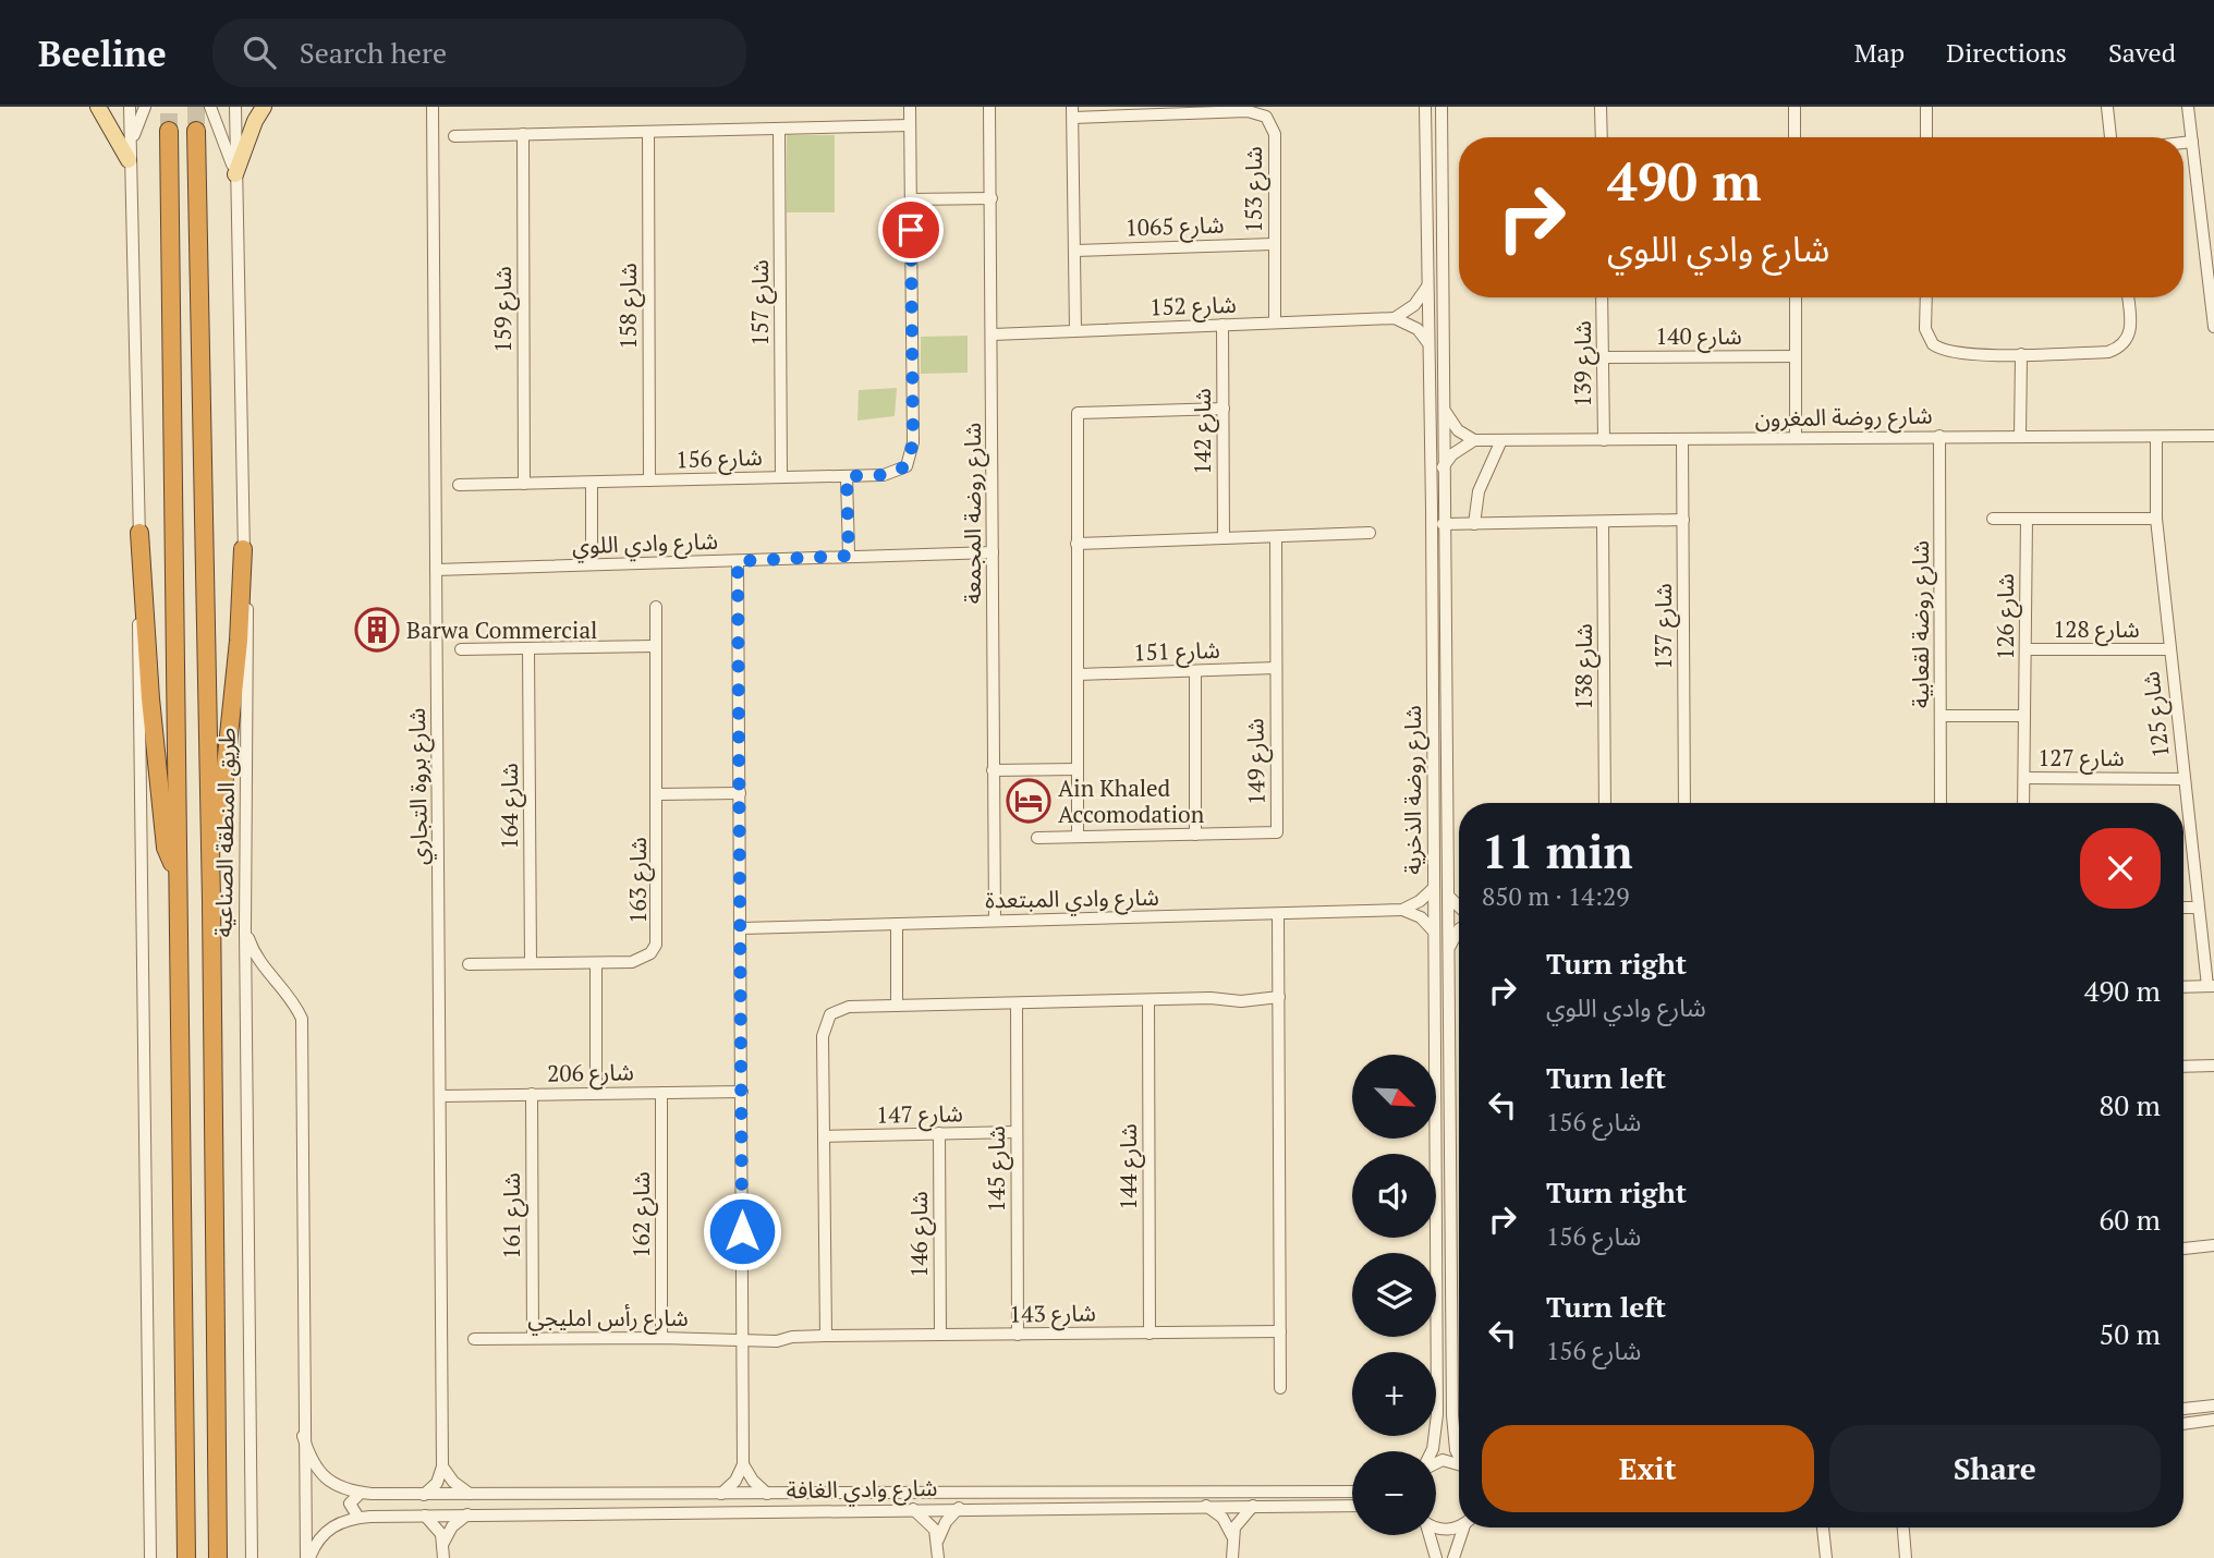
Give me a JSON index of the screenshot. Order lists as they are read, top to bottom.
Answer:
{
  "streets": {
    "highway": ["طريق المنطقة الصناعية"],
    "street": [
      "شارع 153",
      "شارع 1065",
      "شارع 157",
      "شارع 152",
      "شارع 158",
      "شارع 159",
      "شارع 140",
      "شارع 139",
      "شارع روضة المغرون",
      "شارع 142",
      "شارع 156",
      "شارع روضة المجمعة",
      "شارع وادي اللوي",
      "شارع 126",
      "شارع روضة لقعابية",
      "شارع 137",
      "شارع 128",
      "شارع 151",
      "شارع 138",
      "شارع 125",
      "شارع 127",
      "شارع 149",
      "شارع بروة التجاري",
      "شارع روضة الذخرية",
      "شارع 164",
      "شارع 163",
      "شارع وادي المبتعدة",
      "شارع 206",
      "شارع 147",
      "شارع 144",
      "شارع 145",
      "شارع 162",
      "شارع 161",
      "شارع 146",
      "شارع 143",
      "شارع رأس امليجي",
      "شارع وادي الغافة"
    ]
  },
  "crossings": [
    ["شارع 153", "شارع 1065"],
    ["شارع 153", "شارع 152"],
    ["شارع 157", "شارع 156"],
    ["شارع 152", "شارع 142"],
    ["شارع 152", "شارع روضة المجمعة"],
    ["شارع 158", "شارع 156"],
    ["شارع 159", "شارع 156"],
    ["شارع 140", "شارع 139"],
    ["شارع 139", "شارع روضة المغرون"],
    ["شارع روضة المغرون", "شارع روضة لقعابية"],
    ["شارع روضة المغرون", "شارع 137"],
    ["شارع روضة المغرون", "شارع 125"],
    ["شارع روضة المجمعة", "شارع وادي اللوي"],
    ["شارع روضة المجمعة", "شارع وادي المبتعدة"],
    ["شارع وادي اللوي", "شارع بروة التجاري"],
    ["شارع 126", "شارع 128"],
    ["شارع 126", "شارع 127"],
    ["شارع 128", "شارع 125"],
    ["شارع 151", "شارع 149"],
    ["شارع 125", "شارع 127"],
    ["شارع بروة التجاري", "شارع 206"],
    ["شارع 164", "شارع 163"],
    ["شارع 206", "شارع 162"],
    ["شارع 206", "شارع 161"],
    ["شارع 147", "شارع 145"],
    ["شارع 147", "شارع 146"],
    ["شارع 144", "شارع 143"],
    ["شارع 145", "شارع 143"],
    ["شارع 162", "شارع رأس امليجي"],
    ["شارع 161", "شارع رأس امليجي"],
    ["شارع 146", "شارع 143"],
    ["شارع 143", "شارع رأس امليجي"]
  ],
  "places": {
    "building": ["Barwa Commercial"],
    "hotel": ["Ain Khaled Accomodation"]
  },
  "north": "bottom right",
  "page": {
    "header": "Beeline",
    "search": "Search here",
    "nav": ["Map", "Directions", "Saved"],
    "turn": ["490 m", "شارع وادي اللوي"],
    "heading": ["11 min", "850 m · 14:29"],
    "list": [
      {
        "name": "Turn right",
        "note": "شارع وادي اللوي",
        "value": "490 m"
      },
      {
        "name": "Turn left",
        "note": "شارع 156",
        "value": "80 m"
      },
      {
        "name": "Turn right",
        "note": "شارع 156",
        "value": "60 m"
      },
      {
        "name": "Turn left",
        "note": "شارع 156",
        "value": "50 m"
      }
    ],
    "map_buttons": ["+", "−"],
    "buttons": ["Exit", "Share"]
  }
}
